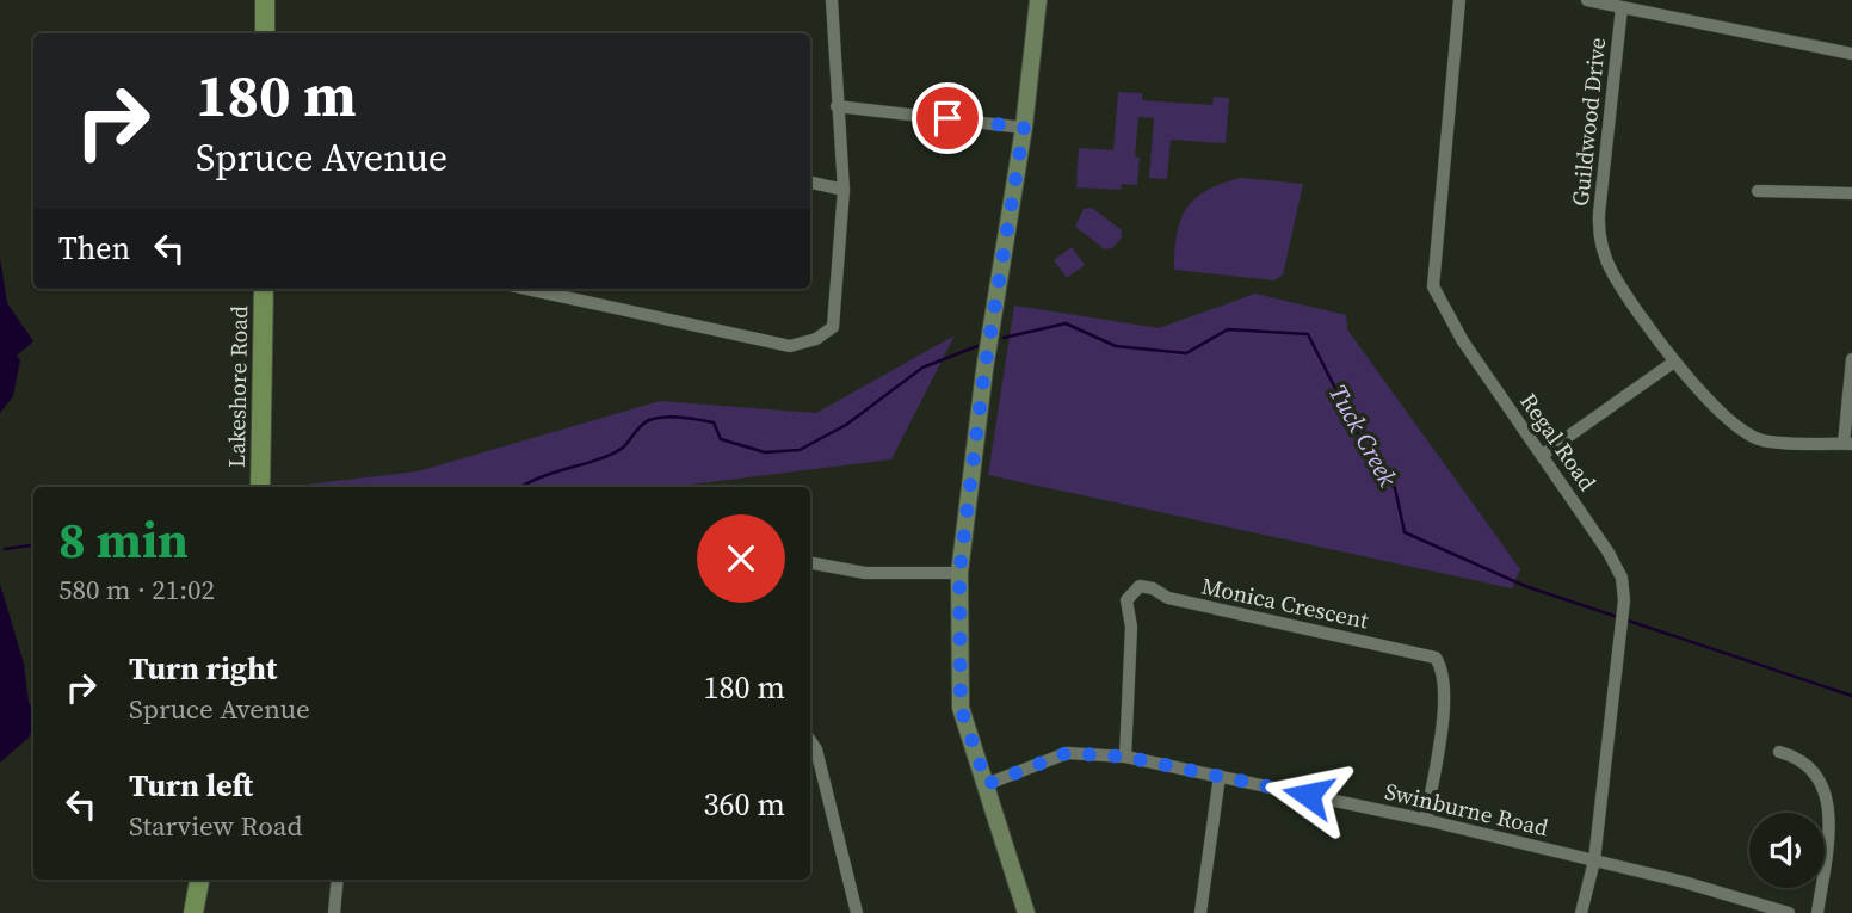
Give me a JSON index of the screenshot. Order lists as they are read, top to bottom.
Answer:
{
  "streets": {
    "main road": ["Lakeshore Road"],
    "street": [
      "Guildwood Drive",
      "Regal Road",
      "Monica Crescent",
      "Swinburne Road"
    ]
  },
  "crossings": [
    ["Regal Road", "Swinburne Road"],
    ["Monica Crescent", "Swinburne Road"]
  ],
  "water": ["Tuck Creek"],
  "page": {
    "turn": ["180 m", "Spruce Avenue"],
    "then": "Then",
    "heading": ["8 min", "580 m · 21:02"],
    "list": [
      {
        "name": "Turn right",
        "note": "Spruce Avenue",
        "value": "180 m"
      },
      {
        "name": "Turn left",
        "note": "Starview Road",
        "value": "360 m"
      }
    ]
  }
}
